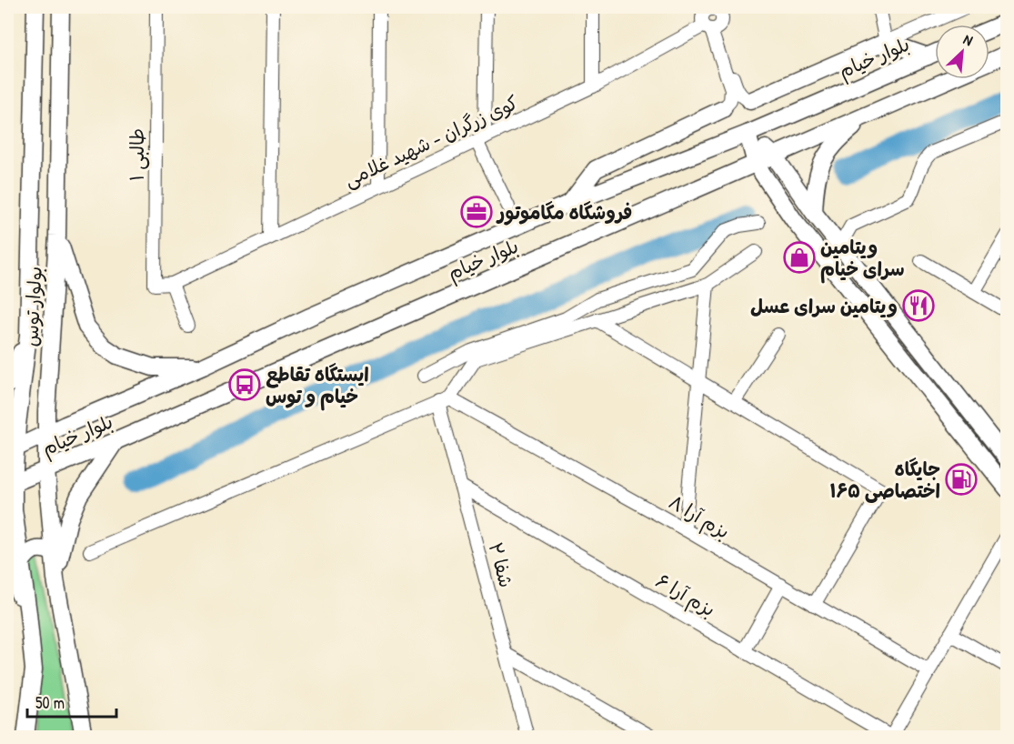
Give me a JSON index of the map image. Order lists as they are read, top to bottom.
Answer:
{
  "streets": {
    "main road": ["بلوار خیام", "بولوار توس"],
    "street": [
      "کوی زرگران - شهید غلامی",
      "طالبی ۱",
      "بزم آرا ۸",
      "شفا ۲",
      "بزم آرا ۶"
    ]
  },
  "crossings": [
    ["بلوار خیام", "بولوار توس"],
    ["کوی زرگران - شهید غلامی", "طالبی ۱"],
    ["بزم آرا ۸", "شفا ۲"],
    ["شفا ۲", "بزم آرا ۶"]
  ],
  "places": {
    "office": ["فروشگاه مگاموتور"],
    "shop": ["ویتامین سرای خیام"],
    "restaurant": ["ویتامین سرای عسل"],
    "bus stop": ["ایستگاه تقاطع خیام و توس"],
    "fuel station": ["جایگاه اختصاصی ۱۶۵"]
  },
  "scale_bar": "50 m",
  "north": "top right"
}
